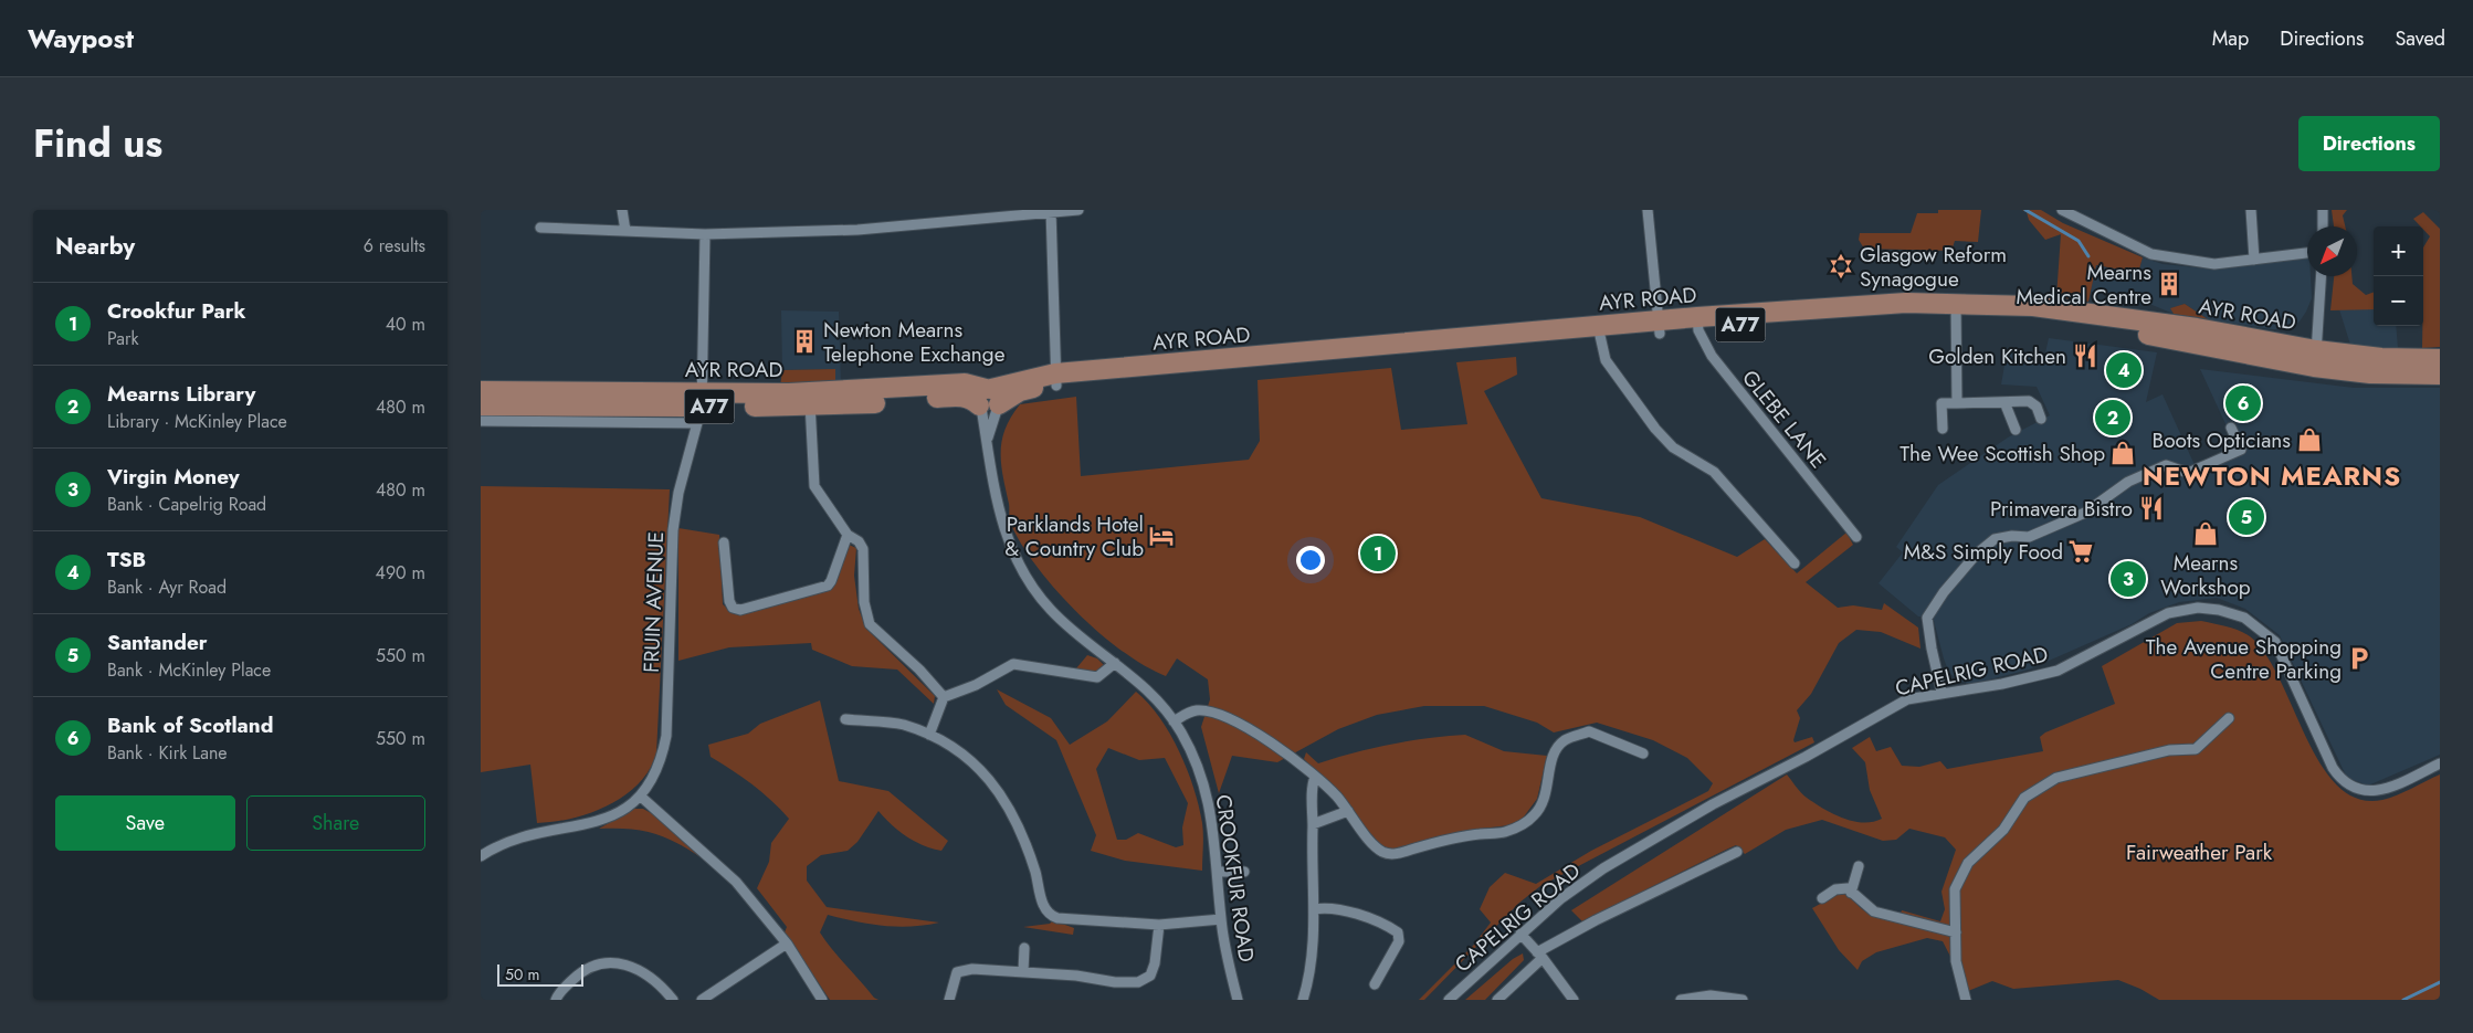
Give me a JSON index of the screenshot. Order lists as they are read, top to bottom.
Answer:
{
  "streets": {
    "main road": ["AYR ROAD", "A77"],
    "street": [
      "GLEBE LANE",
      "FRUIN AVENUE",
      "CAPELRIG ROAD",
      "CROOKFUR ROAD"
    ]
  },
  "crossings": [
    ["AYR ROAD", "GLEBE LANE"],
    ["AYR ROAD", "FRUIN AVENUE"],
    ["AYR ROAD", "CROOKFUR ROAD"]
  ],
  "districts": ["NEWTON MEARNS"],
  "parks": ["Fairweather Park"],
  "places": {
    "synagogue": ["Glasgow Reform Synagogue"],
    "building": ["Mearns Medical Centre", "Newton Mearns Telephone Exchange"],
    "restaurant": ["Golden Kitchen", "Primavera Bistro"],
    "shop": ["Boots Opticians", "The Wee Scottish Shop", "Mearns Workshop"],
    "hotel": ["Parklands Hotel & Country Club"],
    "supermarket": ["M&S Simply Food"],
    "parking": ["The Avenue Shopping Centre Parking"]
  },
  "scale_bar": "50 m",
  "north": "bottom left",
  "page": {
    "header": "Waypost",
    "nav": ["Map", "Directions", "Saved"],
    "title": "Find us",
    "buttons": [
      "Directions",
      ["Save", "Share"]
    ],
    "heading": ["Nearby", "6 results"],
    "map_buttons": ["+", "−"],
    "list": [
      {
        "mark": "1",
        "name": "Crookfur Park",
        "note": "Park",
        "value": "40 m"
      },
      {
        "mark": "2",
        "name": "Mearns Library",
        "note": "Library · McKinley Place",
        "value": "480 m"
      },
      {
        "mark": "3",
        "name": "Virgin Money",
        "note": "Bank · Capelrig Road",
        "value": "480 m"
      },
      {
        "mark": "4",
        "name": "TSB",
        "note": "Bank · Ayr Road",
        "value": "490 m"
      },
      {
        "mark": "5",
        "name": "Santander",
        "note": "Bank · McKinley Place",
        "value": "550 m"
      },
      {
        "mark": "6",
        "name": "Bank of Scotland",
        "note": "Bank · Kirk Lane",
        "value": "550 m"
      }
    ],
    "pins": [
      "4",
      "6",
      "2",
      "5",
      "1",
      "3"
    ],
    "scale": "50 m"
  }
}
